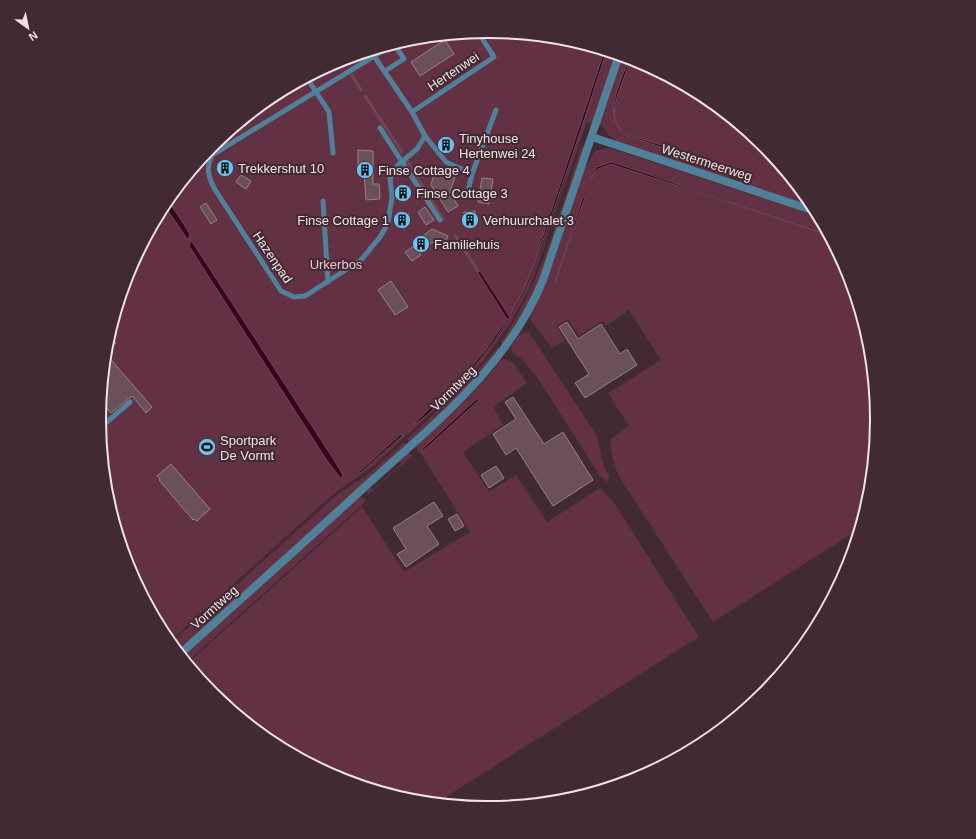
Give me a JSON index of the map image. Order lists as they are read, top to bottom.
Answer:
{
  "streets": {
    "street": ["Westermeerweg", "Vormtweg"],
    "lane": ["Hertenwei", "Hazenpad"]
  },
  "crossings": [
    ["Westermeerweg", "Vormtweg"]
  ],
  "parks": ["Urkerbos"],
  "places": {
    "building": [
      "Tinyhouse Hertenwei 24",
      "Trekkershut 10",
      "Finse Cottage 4",
      "Finse Cottage 3",
      "Finse Cottage 1",
      "Verhuurchalet 3",
      "Familiehuis"
    ],
    "sports": ["Sportpark De Vormt"]
  },
  "north": "bottom right"
}
